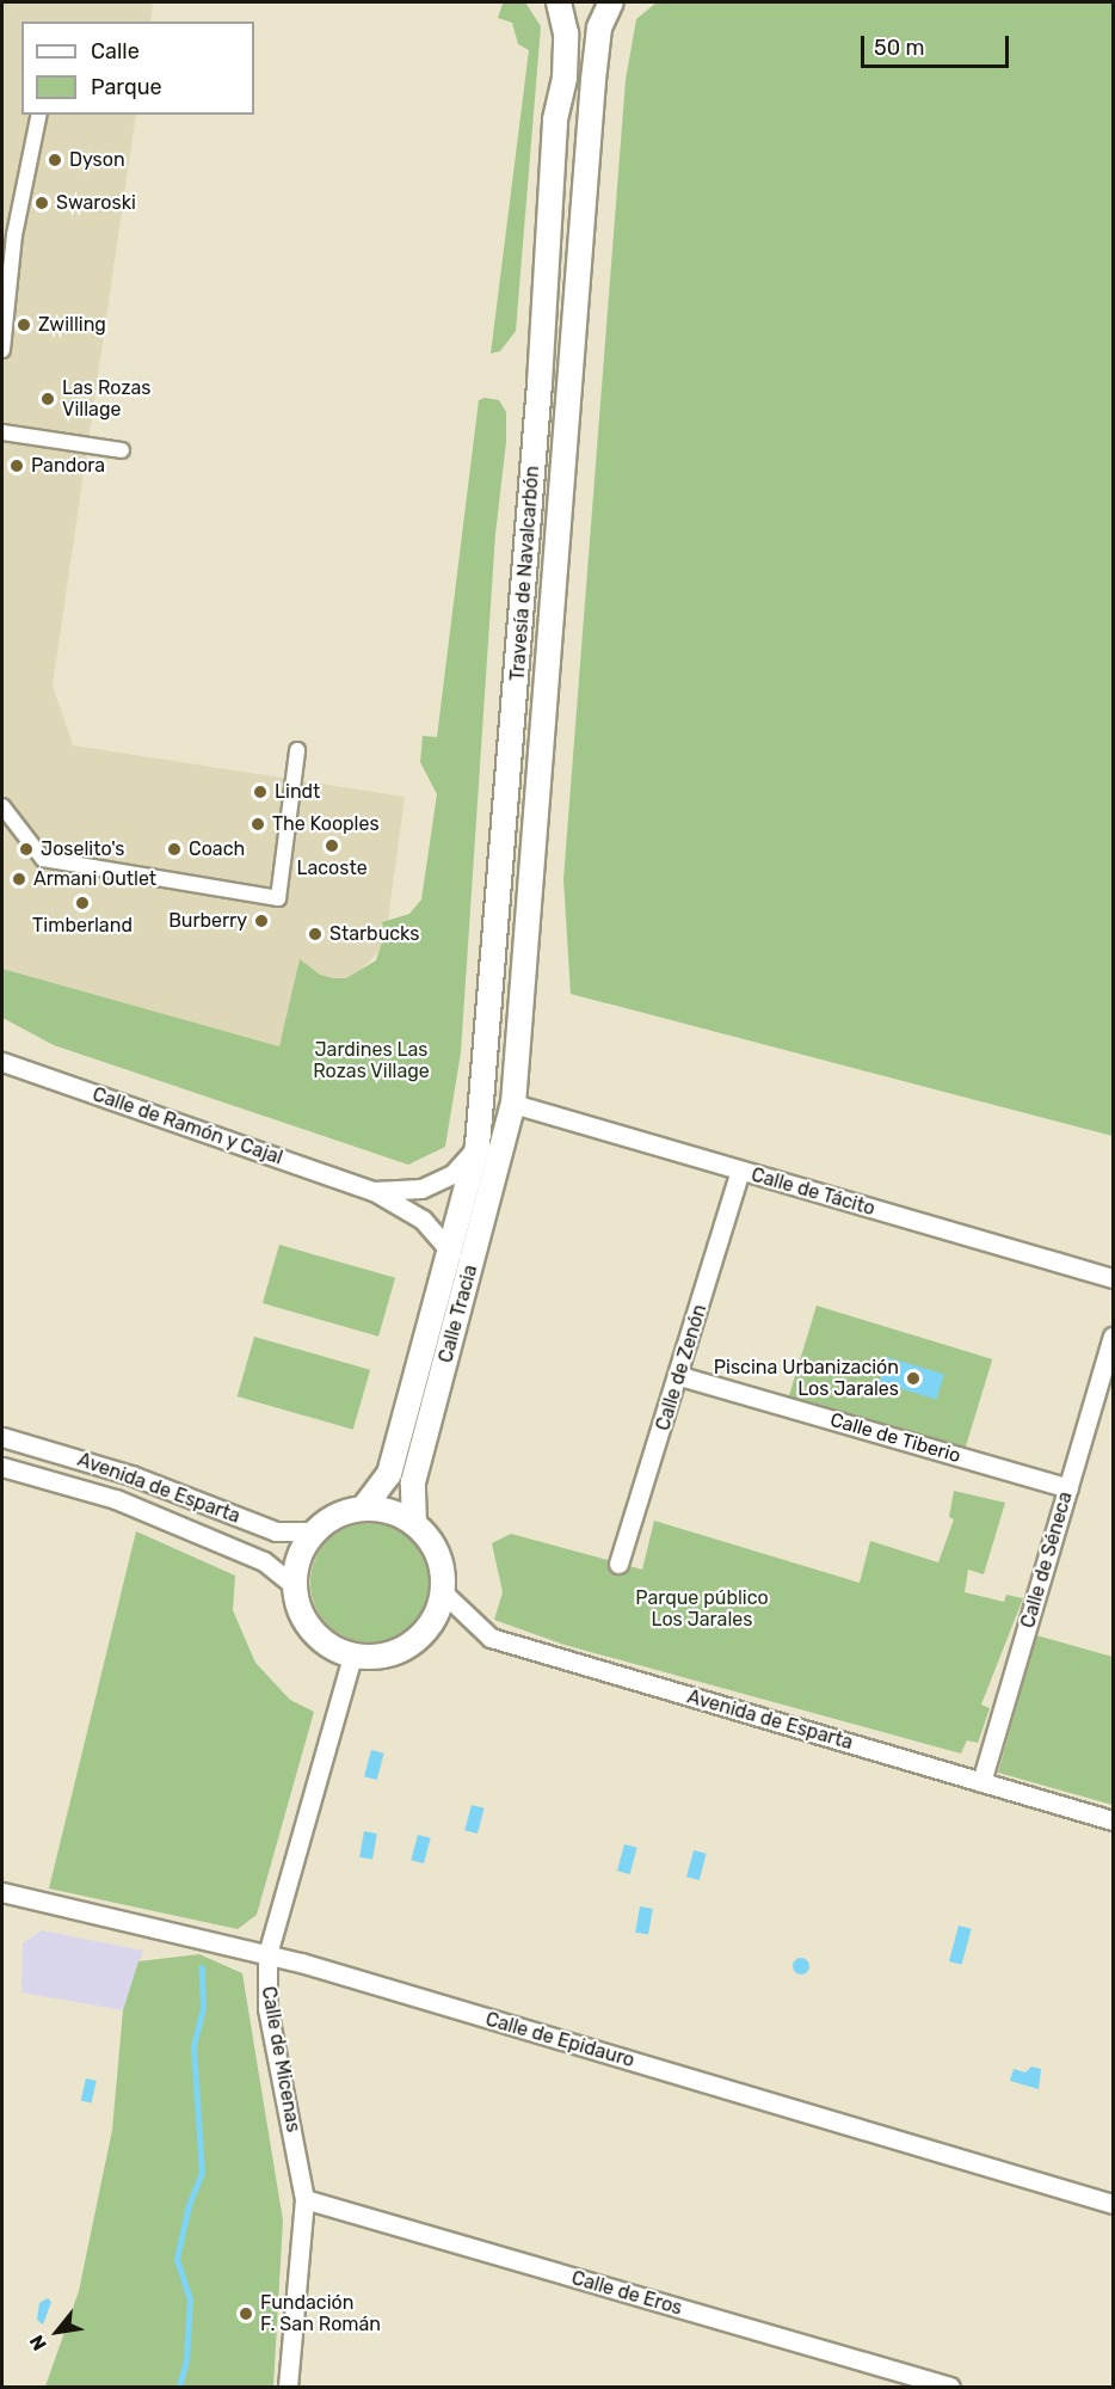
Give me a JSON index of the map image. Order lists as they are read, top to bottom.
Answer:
{
  "streets": {
    "street": [
      "Travesía de Navalcarbón",
      "Calle de Ramón y Cajal",
      "Calle de Tácito",
      "Calle Tracia",
      "Calle de Zenón",
      "Calle de Tiberio",
      "Avenida de Esparta",
      "Calle de Séneca",
      "Calle de Epidauro",
      "Calle de Micenas",
      "Calle de Eros"
    ]
  },
  "crossings": [
    ["Travesía de Navalcarbón", "Calle de Ramón y Cajal"],
    ["Travesía de Navalcarbón", "Calle de Tácito"],
    ["Travesía de Navalcarbón", "Calle Tracia"],
    ["Calle de Ramón y Cajal", "Calle Tracia"],
    ["Calle de Tácito", "Calle Tracia"],
    ["Calle de Tácito", "Calle de Zenón"],
    ["Calle Tracia", "Avenida de Esparta"],
    ["Calle Tracia", "Calle de Micenas"],
    ["Calle de Zenón", "Calle de Tiberio"],
    ["Calle de Tiberio", "Calle de Séneca"],
    ["Avenida de Esparta", "Calle de Séneca"],
    ["Avenida de Esparta", "Calle de Micenas"],
    ["Calle de Epidauro", "Calle de Micenas"],
    ["Calle de Micenas", "Calle de Eros"]
  ],
  "parks": ["Jardines Las Rozas Village", "Parque público Los Jarales"],
  "places": [
    "Dyson",
    "Swaroski",
    "Zwilling",
    "Las Rozas Village",
    "Pandora",
    "Lindt",
    "The Kooples",
    "Lacoste",
    "Joselito's",
    "Coach",
    "Armani Outlet",
    "Timberland",
    "Burberry",
    "Starbucks",
    "Piscina Urbanización Los Jarales",
    "Fundación F. San Román"
  ],
  "legend": ["Calle", "Parque"],
  "scale_bar": "50 m",
  "north": "bottom left"
}
